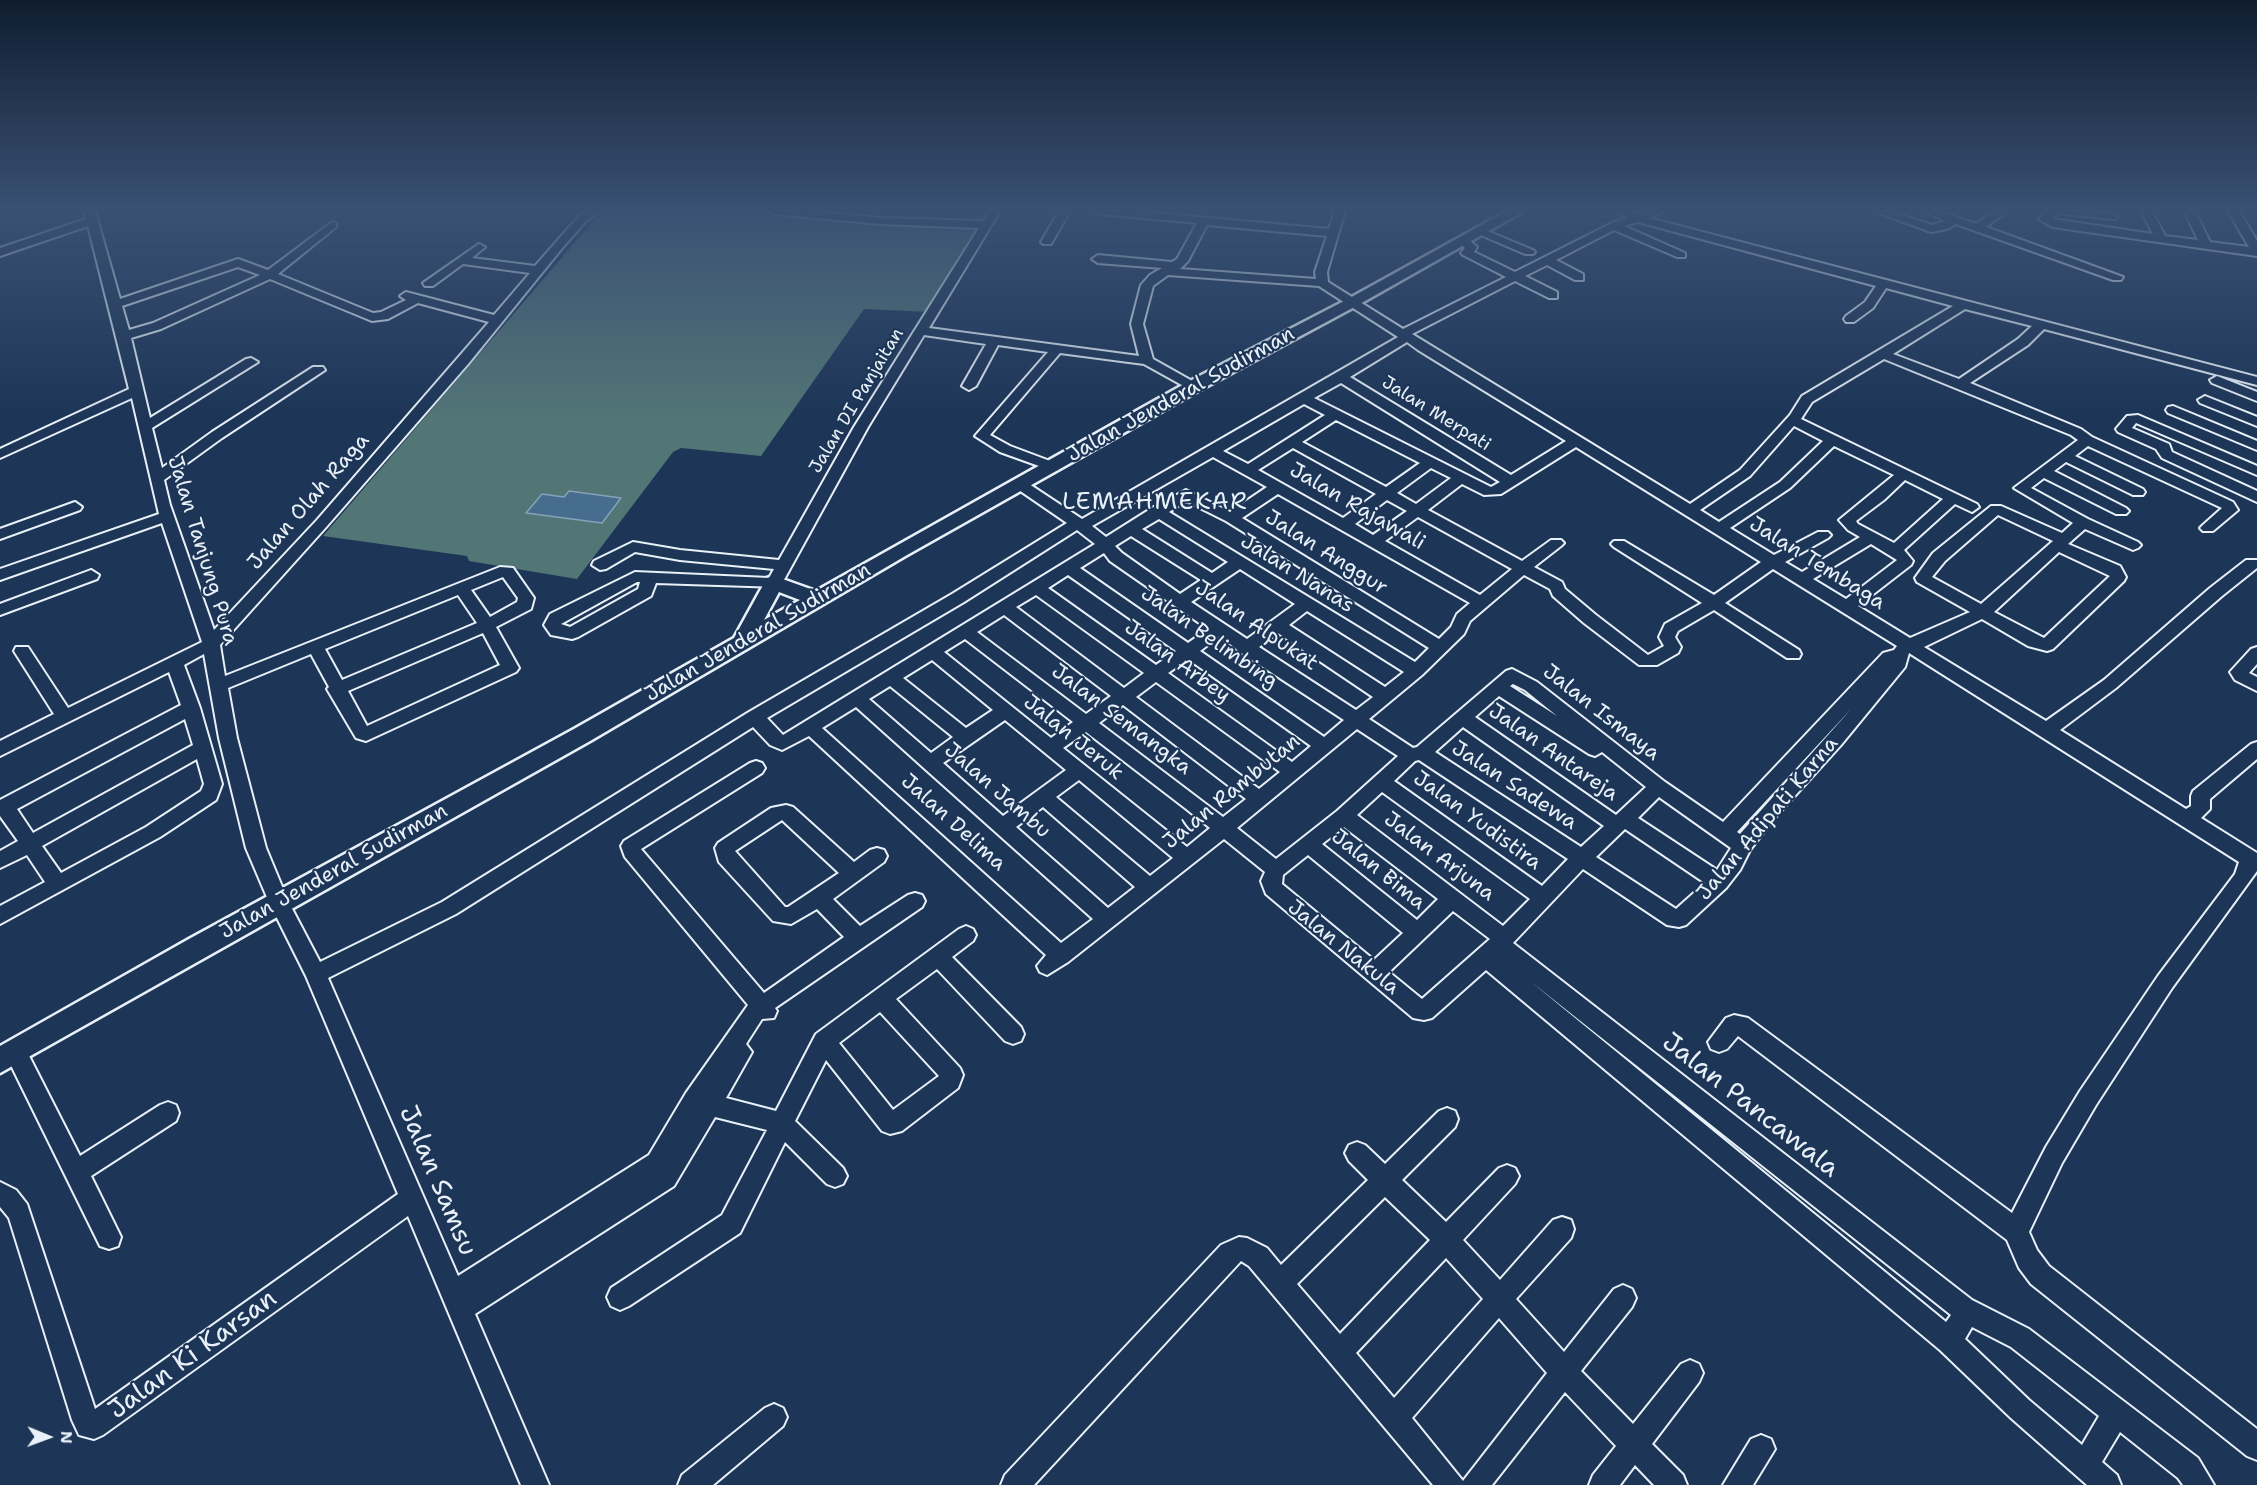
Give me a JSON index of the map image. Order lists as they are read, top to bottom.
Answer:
{
  "streets": {
    "main road": ["Jalan Jenderal Sudirman"],
    "street": [
      "Jalan DI Panjaitan",
      "Jalan Merpati",
      "Jalan Olah Raga",
      "Jalan Rajawali",
      "Jalan Tanjung Pura",
      "Jalan Anggur",
      "Jalan Tembaga",
      "Jalan Nanas",
      "Jalan Alpukat",
      "Jalan Belimbing",
      "Jalan Arbey",
      "Jalan Ismaya",
      "Jalan Semangka",
      "Jalan Jeruk",
      "Jalan Antareja",
      "Jalan Sadewa",
      "Jalan Jambu",
      "Jalan Rambutan",
      "Jalan Adipati Karna",
      "Jalan Yudistira",
      "Jalan Delima",
      "Jalan Arjuna",
      "Jalan Bima",
      "Jalan Nakula",
      "Jalan Pancawala",
      "Jalan Samsu",
      "Jalan Ki Karsan"
    ]
  },
  "crossings": [
    ["Jalan Jenderal Sudirman", "Jalan Tanjung Pura"],
    ["Jalan Jenderal Sudirman", "Jalan Tembaga"],
    ["Jalan Jenderal Sudirman", "Jalan Alpukat"],
    ["Jalan Jenderal Sudirman", "Jalan Samsu"],
    ["Jalan Olah Raga", "Jalan Tanjung Pura"],
    ["Jalan Rajawali", "Jalan Rambutan"],
    ["Jalan Tanjung Pura", "Jalan Samsu"],
    ["Jalan Anggur", "Jalan Nanas"],
    ["Jalan Anggur", "Jalan Rambutan"],
    ["Jalan Tembaga", "Jalan Adipati Karna"],
    ["Jalan Nanas", "Jalan Rambutan"],
    ["Jalan Alpukat", "Jalan Sadewa"],
    ["Jalan Alpukat", "Jalan Rambutan"],
    ["Jalan Belimbing", "Jalan Rambutan"],
    ["Jalan Arbey", "Jalan Rambutan"],
    ["Jalan Ismaya", "Jalan Adipati Karna"],
    ["Jalan Semangka", "Jalan Rambutan"],
    ["Jalan Semangka", "Jalan Nakula"],
    ["Jalan Jeruk", "Jalan Rambutan"],
    ["Jalan Antareja", "Jalan Adipati Karna"],
    ["Jalan Sadewa", "Jalan Adipati Karna"],
    ["Jalan Jambu", "Jalan Rambutan"],
    ["Jalan Rambutan", "Jalan Delima"],
    ["Jalan Arjuna", "Jalan Nakula"],
    ["Jalan Arjuna", "Jalan Pancawala"],
    ["Jalan Nakula", "Jalan Pancawala"],
    ["Jalan Samsu", "Jalan Ki Karsan"]
  ],
  "districts": ["LEMAHMEKAR"],
  "north": "right"
}
